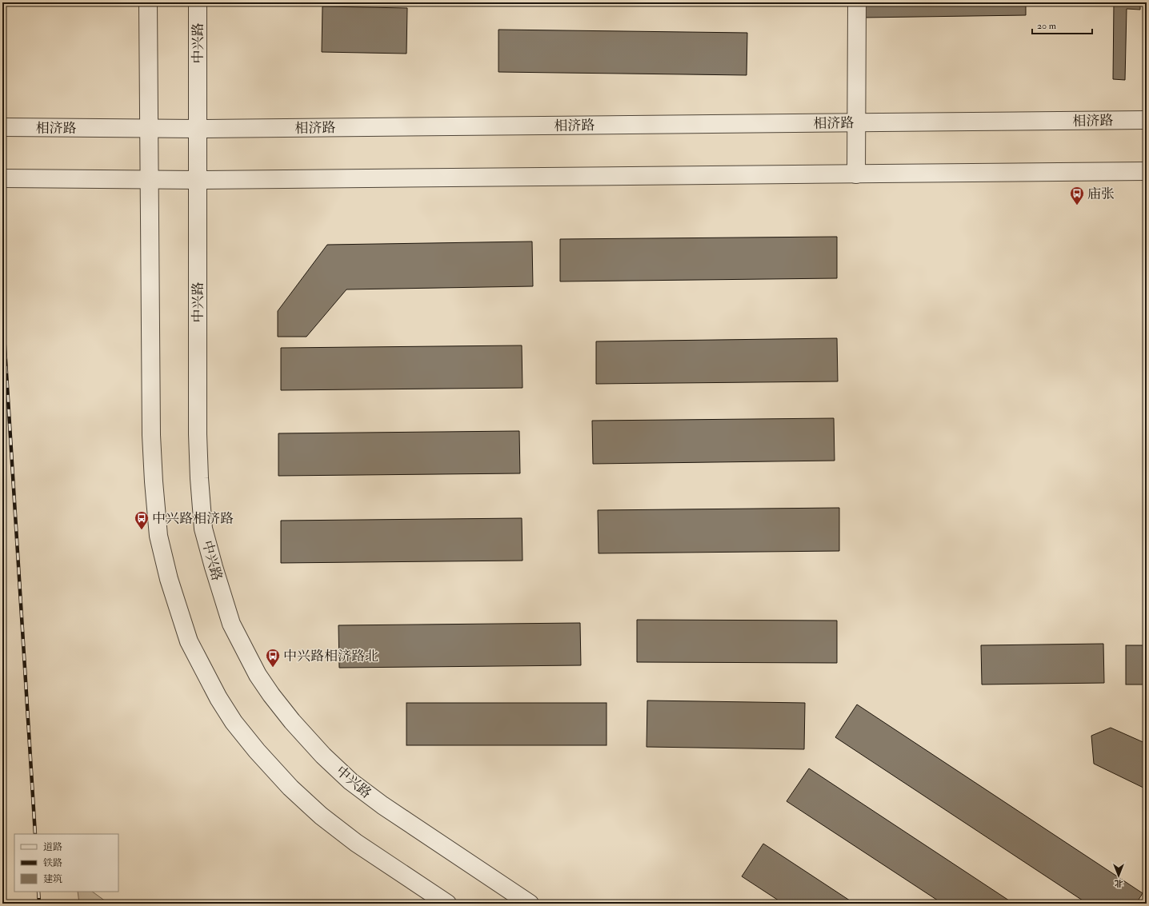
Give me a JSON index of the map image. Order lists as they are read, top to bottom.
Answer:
{
  "streets": {
    "street": ["中兴路", "相济路"]
  },
  "crossings": [
    ["中兴路", "相济路"]
  ],
  "places": {
    "bus stop": ["庙张", "中兴路相济路", "中兴路相济路北"]
  },
  "legend": ["道路", "铁路", "建筑"],
  "scale_bar": "20 m",
  "north": "bottom"
}
